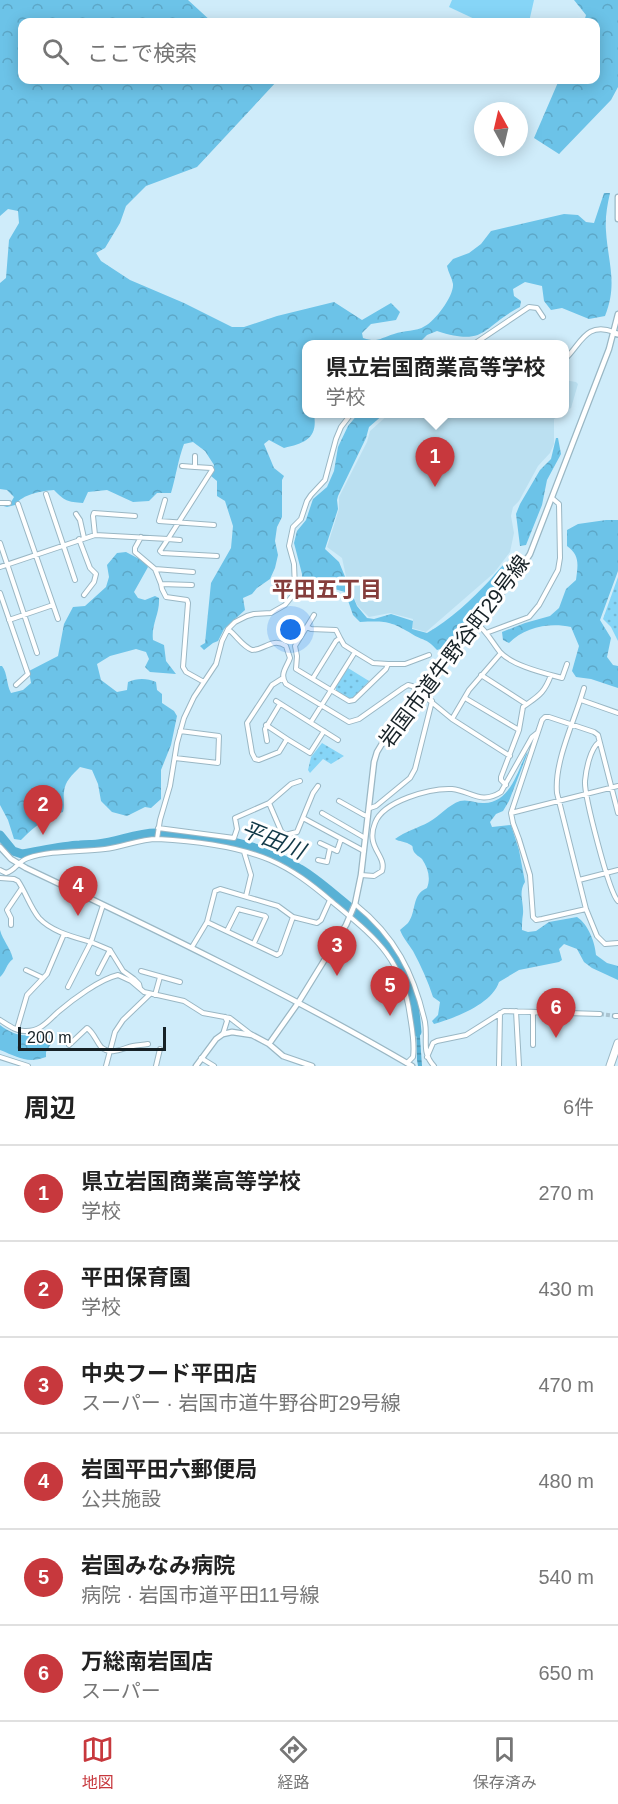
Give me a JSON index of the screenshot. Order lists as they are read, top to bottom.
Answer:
{
  "streets": {
    "street": ["岩国市道牛野谷町29号線"]
  },
  "districts": ["平田五丁目"],
  "water": ["平田川"],
  "scale_bar": "200 m",
  "north": "top",
  "page": {
    "search": "ここで検索",
    "popup": ["県立岩国商業高等学校", "学校"],
    "pins": [
      "1",
      "2",
      "4",
      "3",
      "5",
      "6"
    ],
    "scale": "200 m",
    "heading": ["周辺", "6件"],
    "list": [
      {
        "mark": "1",
        "name": "県立岩国商業高等学校",
        "note": "学校",
        "value": "270 m"
      },
      {
        "mark": "2",
        "name": "平田保育園",
        "note": "学校",
        "value": "430 m"
      },
      {
        "mark": "3",
        "name": "中央フード平田店",
        "note": "スーパー · 岩国市道牛野谷町29号線",
        "value": "470 m"
      },
      {
        "mark": "4",
        "name": "岩国平田六郵便局",
        "note": "公共施設",
        "value": "480 m"
      },
      {
        "mark": "5",
        "name": "岩国みなみ病院",
        "note": "病院 · 岩国市道平田11号線",
        "value": "540 m"
      },
      {
        "mark": "6",
        "name": "万総南岩国店",
        "note": "スーパー",
        "value": "650 m"
      }
    ],
    "nav": ["地図", "経路", "保存済み"]
  }
}
